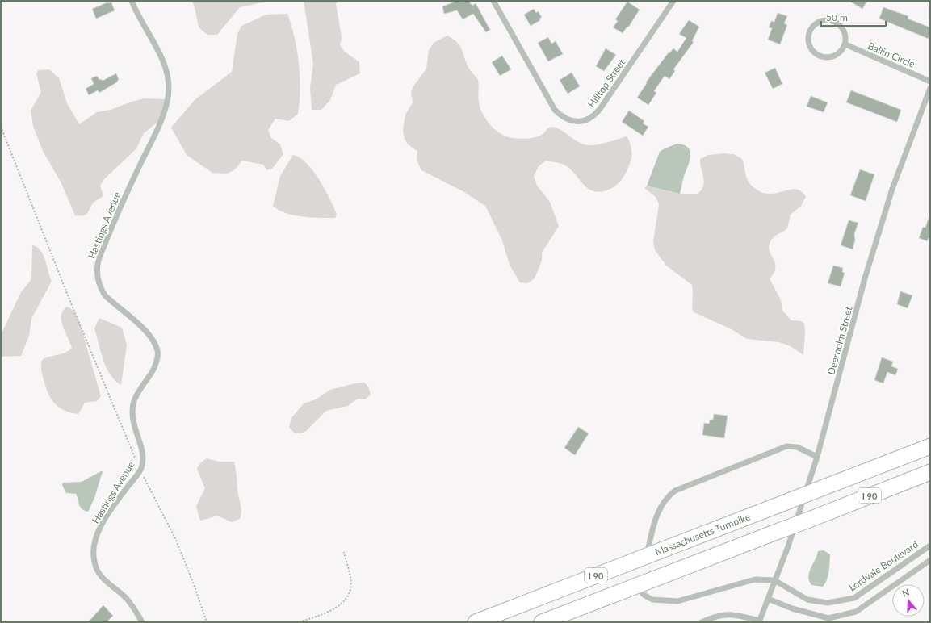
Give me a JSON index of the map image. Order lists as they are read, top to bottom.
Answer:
{
  "streets": {
    "highway": ["I 90", "Massachusetts Turnpike"],
    "street": [
      "Bailin Circle",
      "Hilltop Street",
      "Hastings Avenue",
      "Deernolm Street",
      "Lordvale Boulevard"
    ]
  },
  "crossings": [
    ["Deernolm Street", "Lordvale Boulevard"]
  ],
  "scale_bar": "50 m",
  "north": "top"
}
